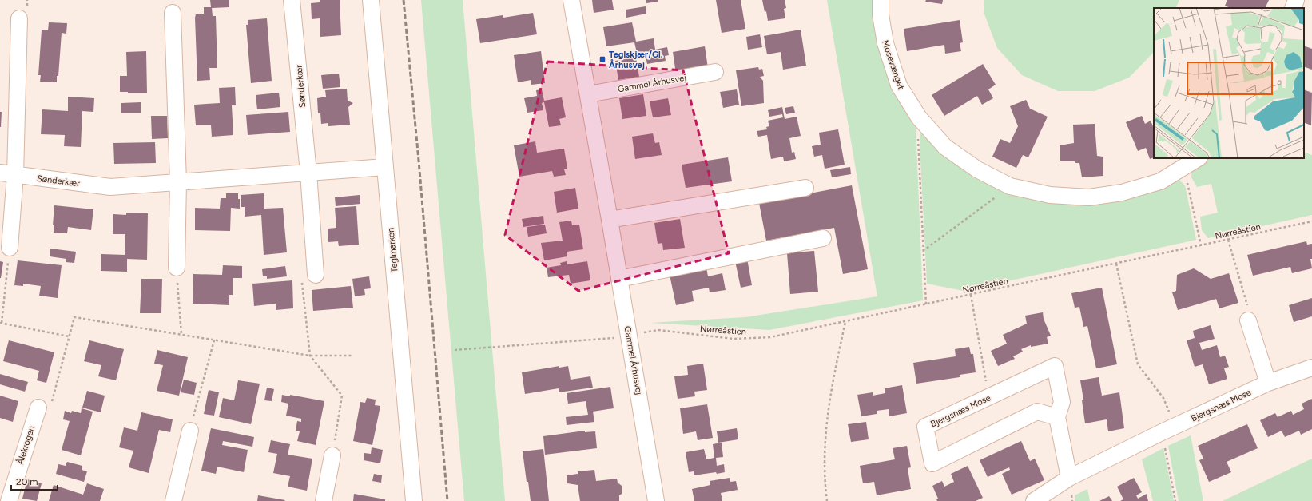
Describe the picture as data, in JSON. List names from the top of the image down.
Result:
{
  "streets": {
    "street": [
      "Mosevænget",
      "Gammel Århusvej",
      "Sønderkær",
      "Teglmarken",
      "Bjergsnæs Mose",
      "Ålekrogen"
    ],
    "path": ["Nørreåstien"]
  },
  "crossings": [
    ["Sønderkær", "Teglmarken"]
  ],
  "places": {
    "transit": ["Teglskjær/Gl. Århusvej"]
  },
  "scale_bar": "20 m"
}
